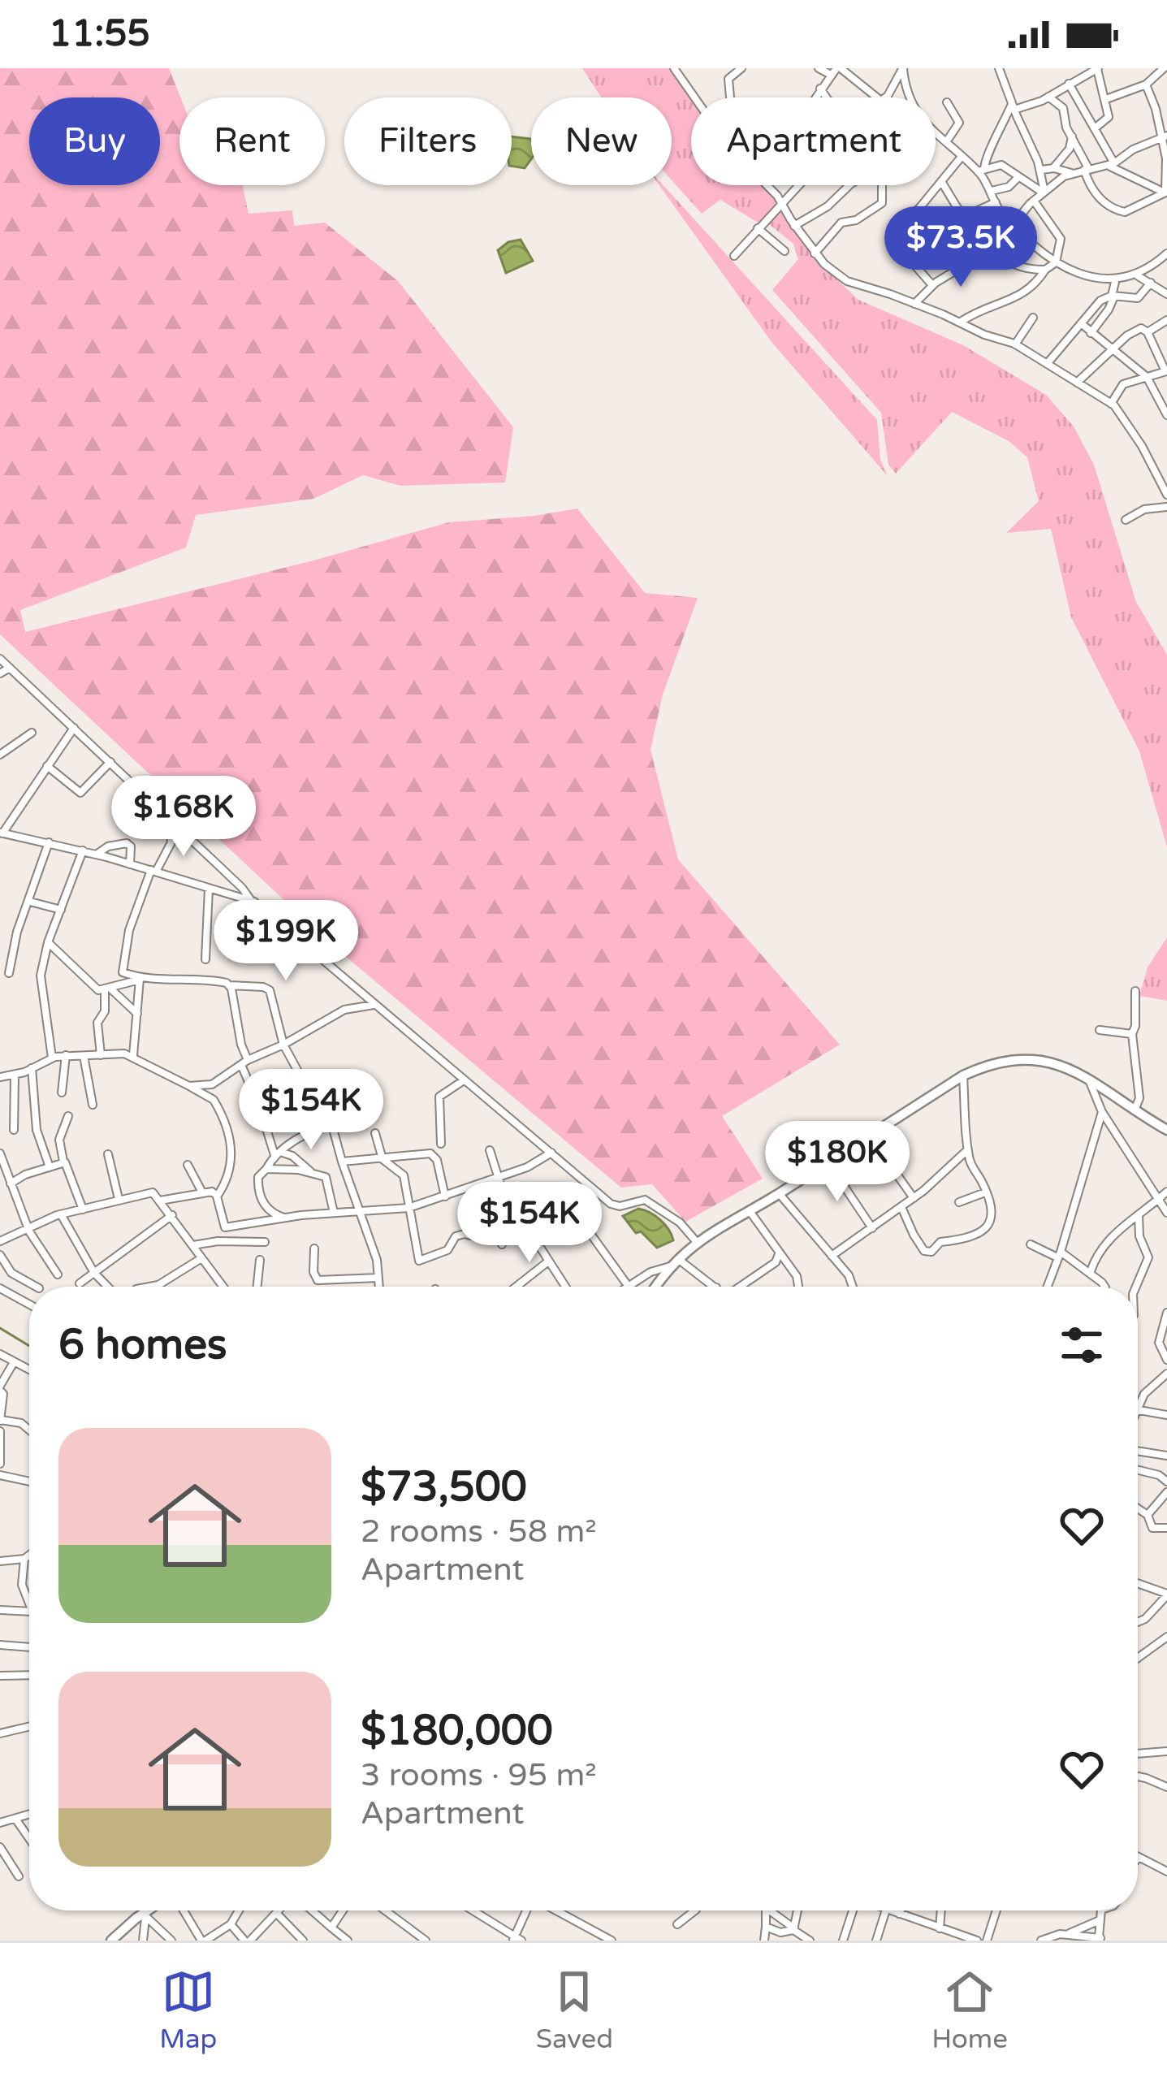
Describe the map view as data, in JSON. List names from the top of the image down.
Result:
{
  "page": {
    "status": "11:55",
    "chip": [
      "Buy",
      "Rent",
      "Filters",
      "New",
      "Apartment"
    ],
    "price": [
      "$73.5K",
      "$168K",
      "$199K",
      "$154K",
      "$180K",
      "$154K"
    ],
    "heading": "6 homes",
    "list": [
      {
        "name": "$73,500",
        "note": "2 rooms · 58 m² · Apartment"
      },
      {
        "name": "$180,000",
        "note": "3 rooms · 95 m² · Apartment"
      }
    ],
    "tabs": ["Map", "Saved", "Home"]
  }
}
